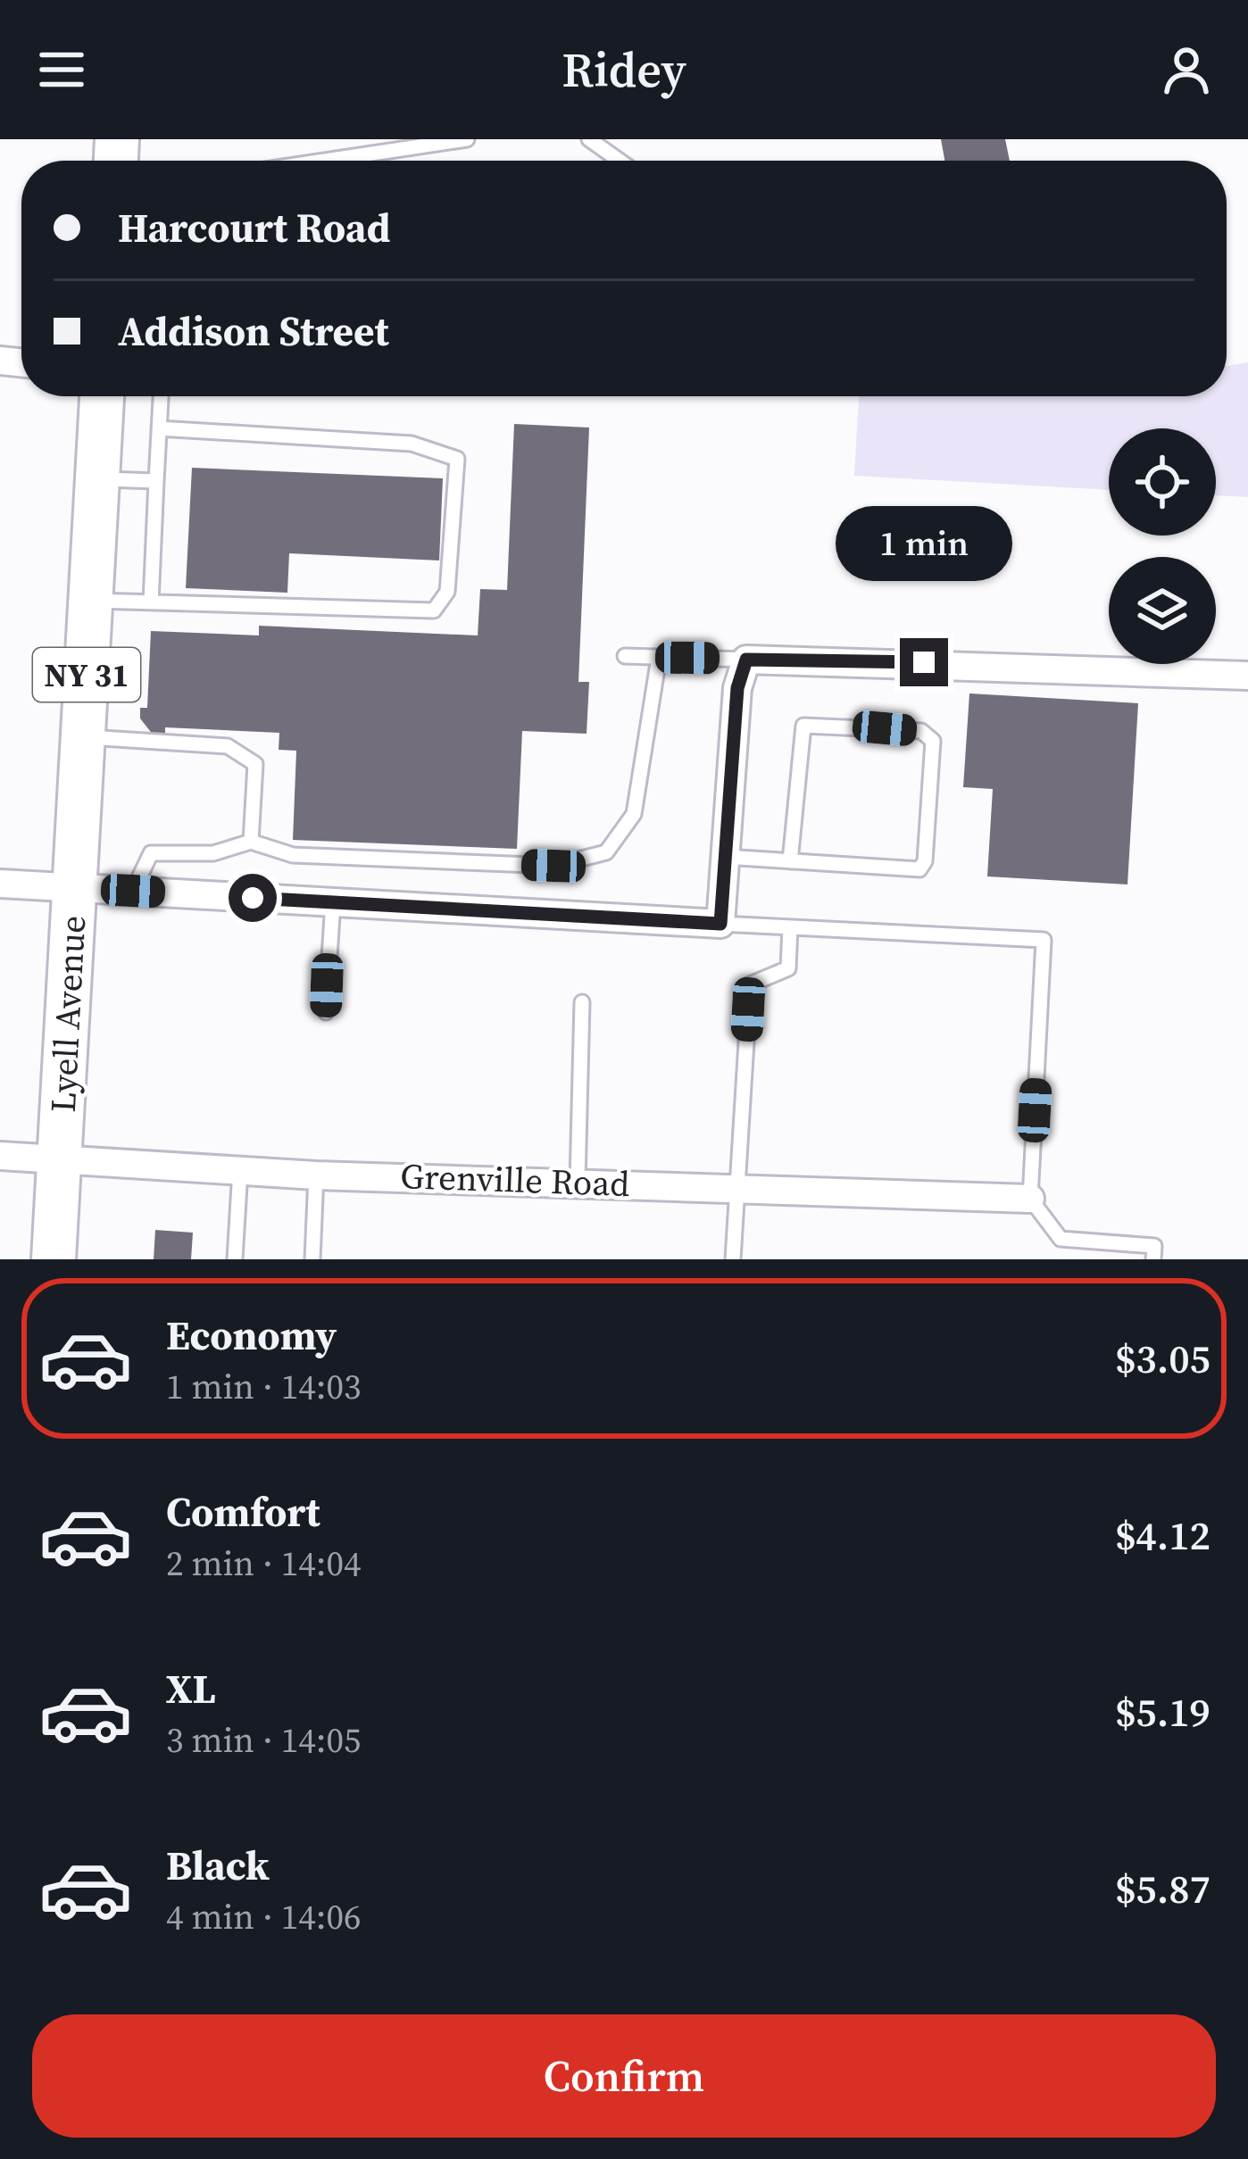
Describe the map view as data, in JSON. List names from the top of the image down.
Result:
{
  "streets": {
    "main road": ["NY 31", "Lyell Avenue"],
    "street": ["Grenville Road"]
  },
  "crossings": [
    ["Lyell Avenue", "Grenville Road"]
  ],
  "page": {
    "header": "Ridey",
    "banner": ["Harcourt Road", "Addison Street"],
    "bubble": "1 min",
    "list": [
      {
        "name": "Economy",
        "note": "1 min · 14:03",
        "value": "$3.05"
      },
      {
        "name": "Comfort",
        "note": "2 min · 14:04",
        "value": "$4.12"
      },
      {
        "name": "XL",
        "note": "3 min · 14:05",
        "value": "$5.19"
      },
      {
        "name": "Black",
        "note": "4 min · 14:06",
        "value": "$5.87"
      }
    ],
    "buttons": "Confirm"
  }
}
